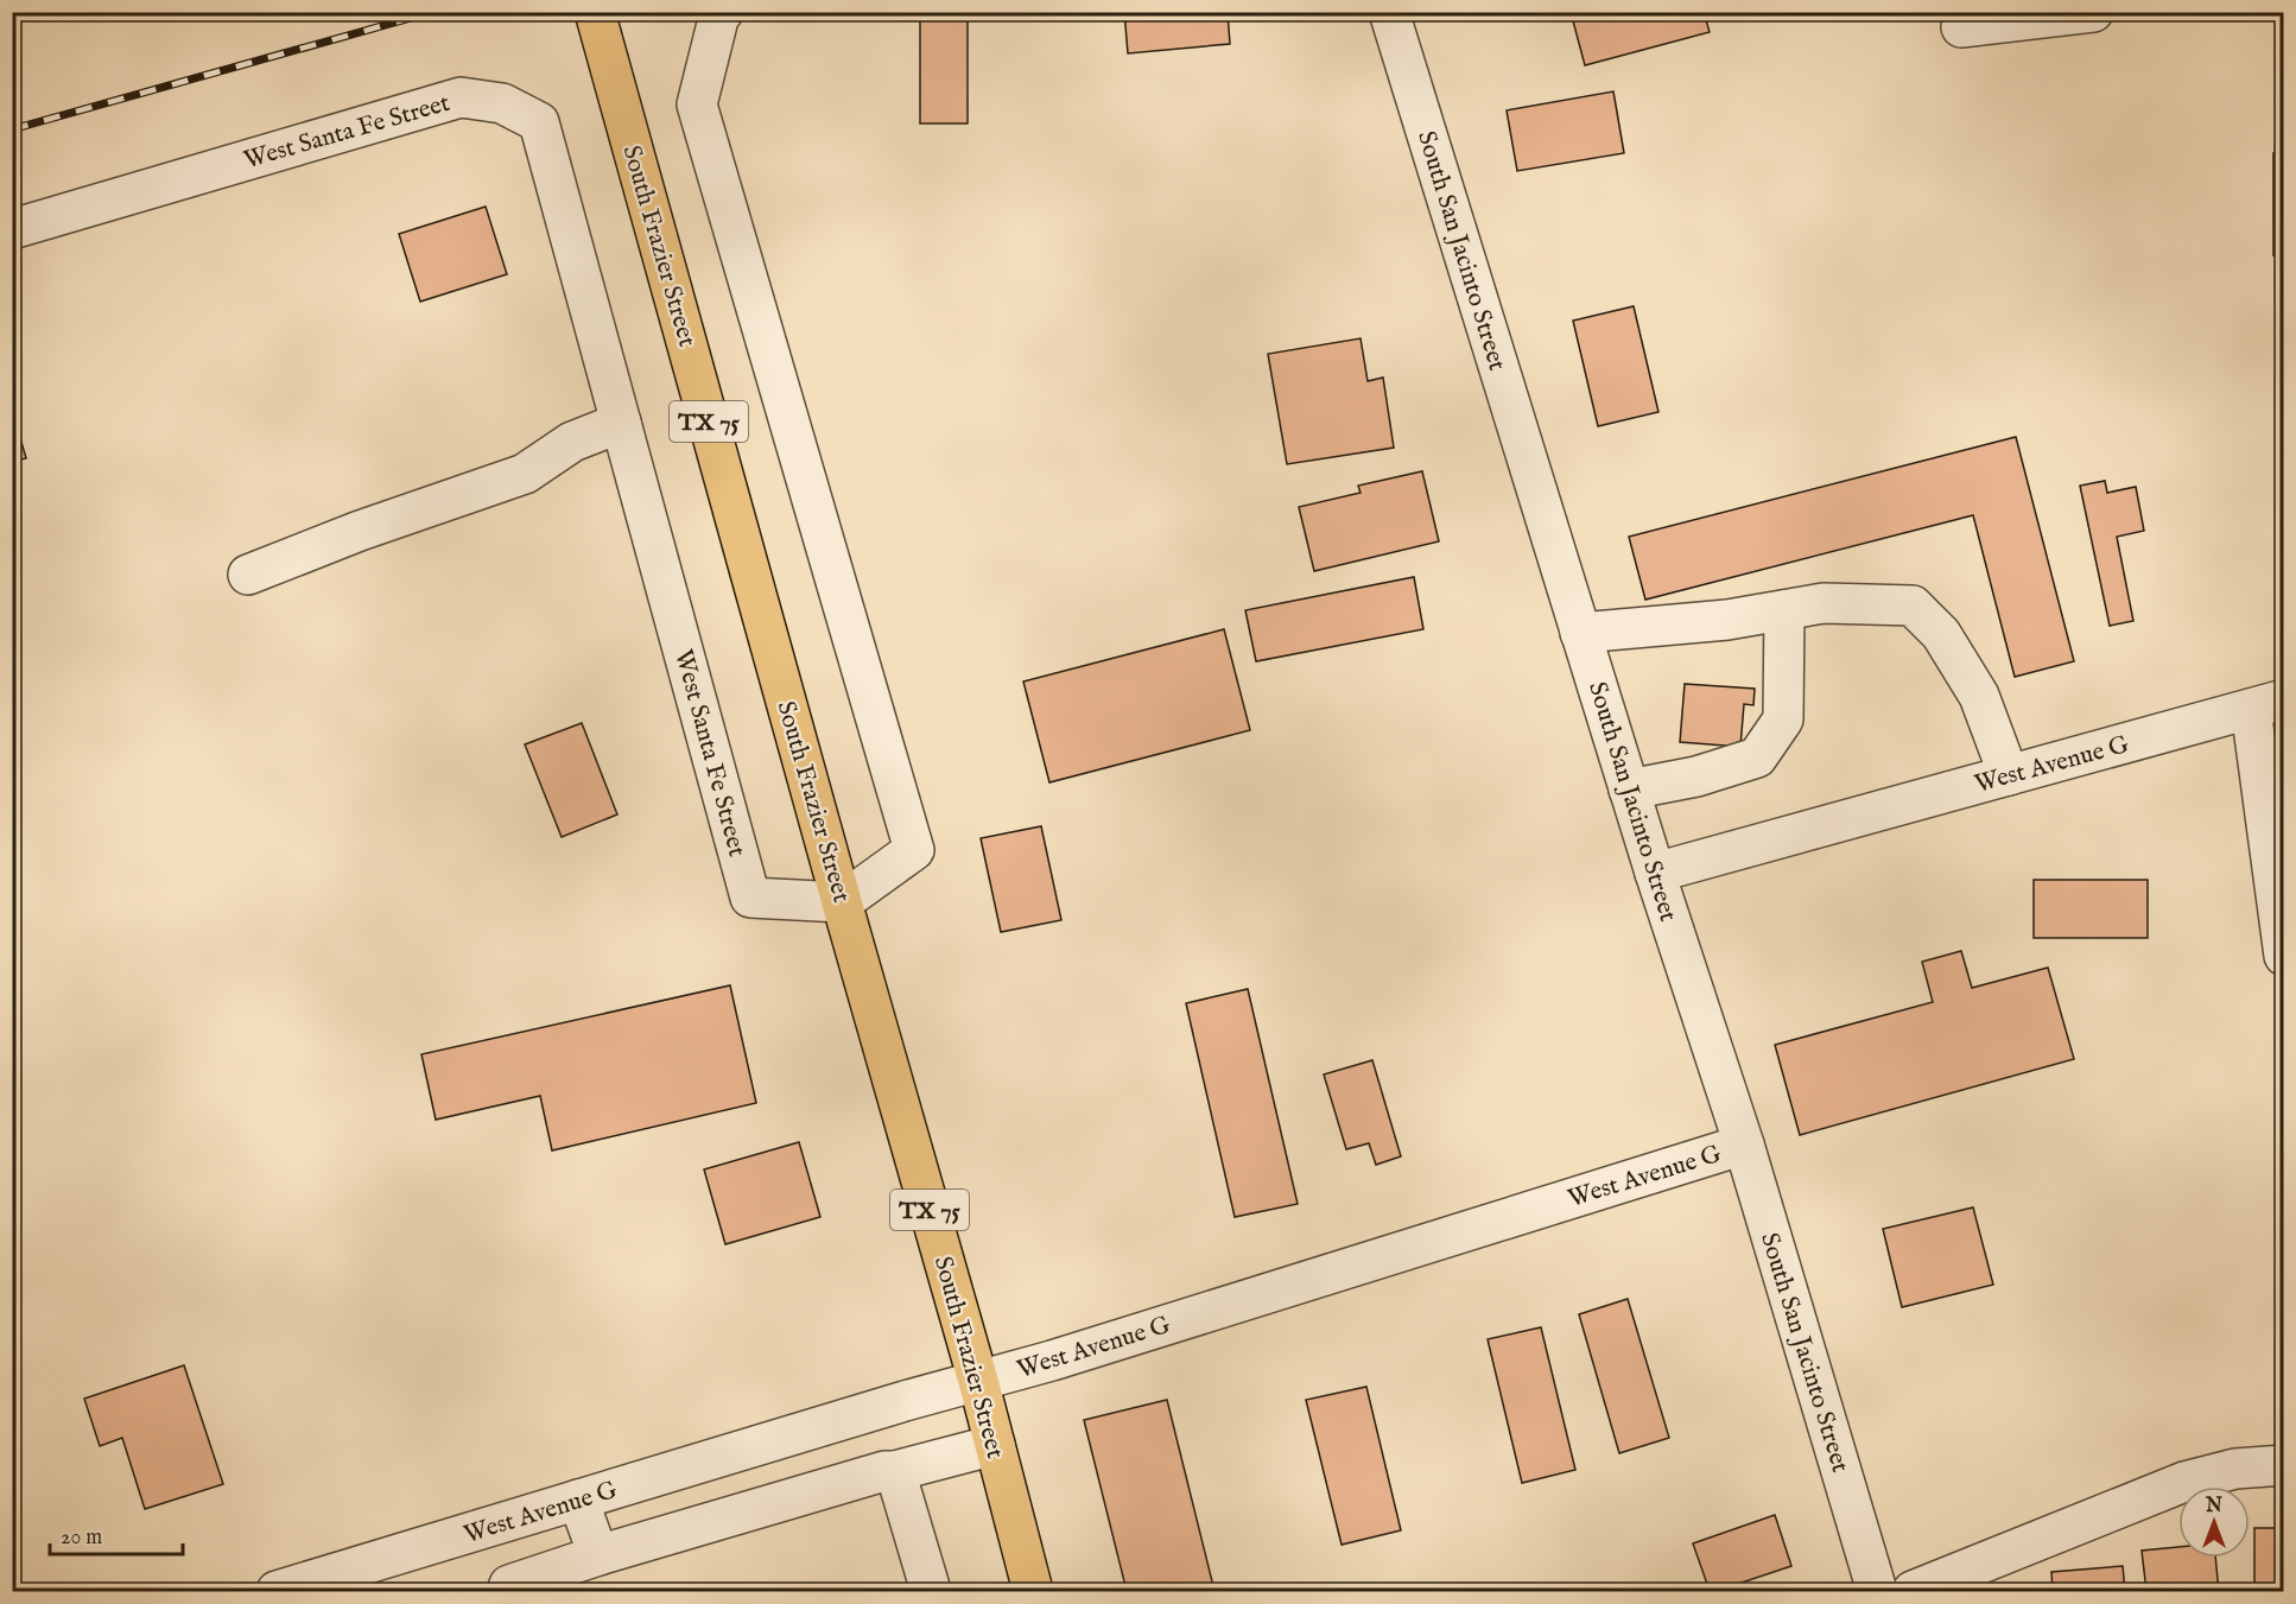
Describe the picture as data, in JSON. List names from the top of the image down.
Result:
{
  "streets": {
    "main road": ["South Frazier Street", "TX 75"],
    "street": ["West Santa Fe Street", "South San Jacinto Street", "West Avenue G"]
  },
  "crossings": [
    ["West Santa Fe Street", "South Frazier Street"],
    ["South Frazier Street", "West Avenue G"],
    ["South San Jacinto Street", "West Avenue G"]
  ],
  "scale_bar": "20 m",
  "north": "top"
}
